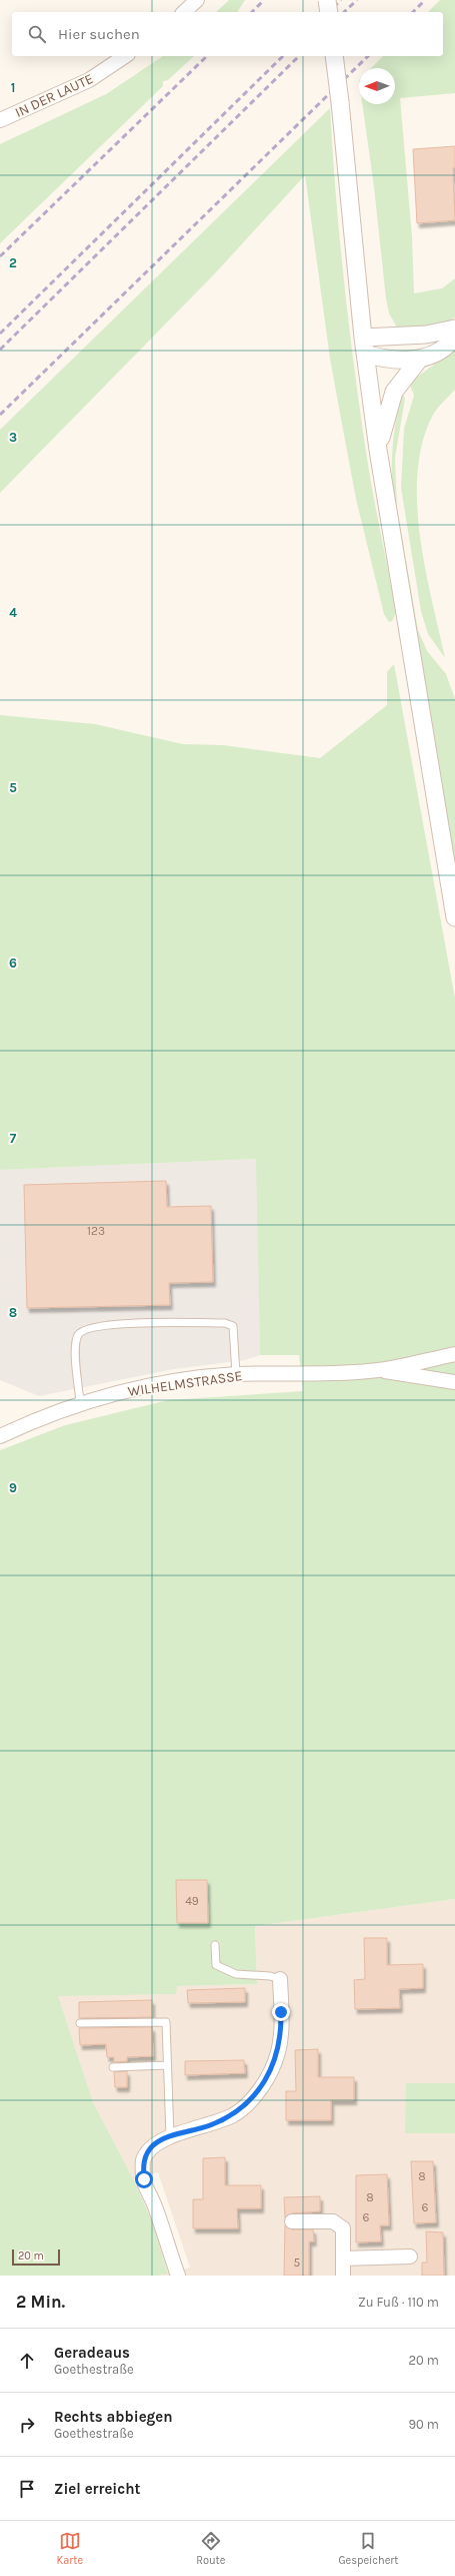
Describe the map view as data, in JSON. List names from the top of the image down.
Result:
{
  "streets": {
    "street": ["IN DER LAUTE", "WILHELMSTRASSE"]
  },
  "house_numbers": [
    "123",
    "49",
    "8",
    "8",
    "6",
    "6",
    "5"
  ],
  "scale_bar": "20 m",
  "north": "left",
  "page": {
    "search": "Hier suchen",
    "scale": "20 m",
    "heading": ["2 Min.", "Zu Fuß · 110 m"],
    "list": [
      ["Geradeaus", "Goethestraße", "20 m"],
      ["Rechts abbiegen", "Goethestraße", "90 m"],
      "Ziel erreicht"
    ],
    "nav": ["Karte", "Route", "Gespeichert"]
  },
  "grid": {
    "rows": [
      "1",
      "2",
      "3",
      "4",
      "5",
      "6",
      "7",
      "8",
      "9"
    ]
  }
}
